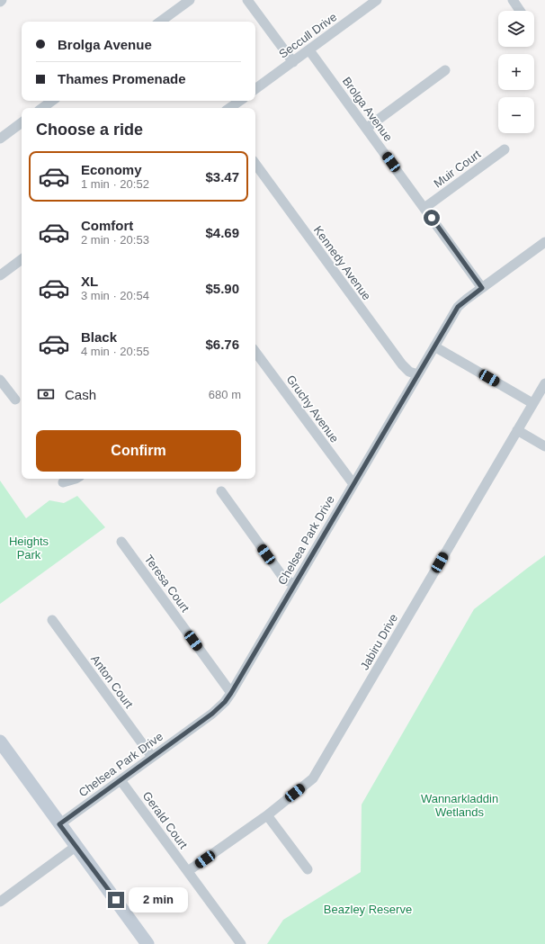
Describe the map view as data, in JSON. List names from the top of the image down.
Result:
{
  "streets": {
    "street": [
      "Seccull Drive",
      "Brolga Avenue",
      "Muir Court",
      "Kennedy Avenue",
      "Gruchy Avenue",
      "Chelsea Park Drive",
      "Teresa Court",
      "Jabiru Drive",
      "Anton Court",
      "Gerald Court"
    ]
  },
  "crossings": [
    ["Seccull Drive", "Brolga Avenue"],
    ["Brolga Avenue", "Muir Court"],
    ["Brolga Avenue", "Chelsea Park Drive"],
    ["Kennedy Avenue", "Chelsea Park Drive"],
    ["Gruchy Avenue", "Chelsea Park Drive"],
    ["Chelsea Park Drive", "Teresa Court"],
    ["Chelsea Park Drive", "Anton Court"],
    ["Chelsea Park Drive", "Gerald Court"],
    ["Jabiru Drive", "Gerald Court"]
  ],
  "parks": ["Heights Park", "Wannarkladdin Wetlands", "Beazley Reserve"],
  "page": {
    "map_buttons": ["+", "−"],
    "banner": ["Brolga Avenue", "Thames Promenade"],
    "heading": "Choose a ride",
    "list": [
      {
        "name": "Economy",
        "note": "1 min · 20:52",
        "value": "$3.47"
      },
      {
        "name": "Comfort",
        "note": "2 min · 20:53",
        "value": "$4.69"
      },
      {
        "name": "XL",
        "note": "3 min · 20:54",
        "value": "$5.90"
      },
      {
        "name": "Black",
        "note": "4 min · 20:55",
        "value": "$6.76"
      }
    ],
    "pay": ["Cash", "680 m"],
    "buttons": "Confirm",
    "bubble": "2 min"
  }
}
